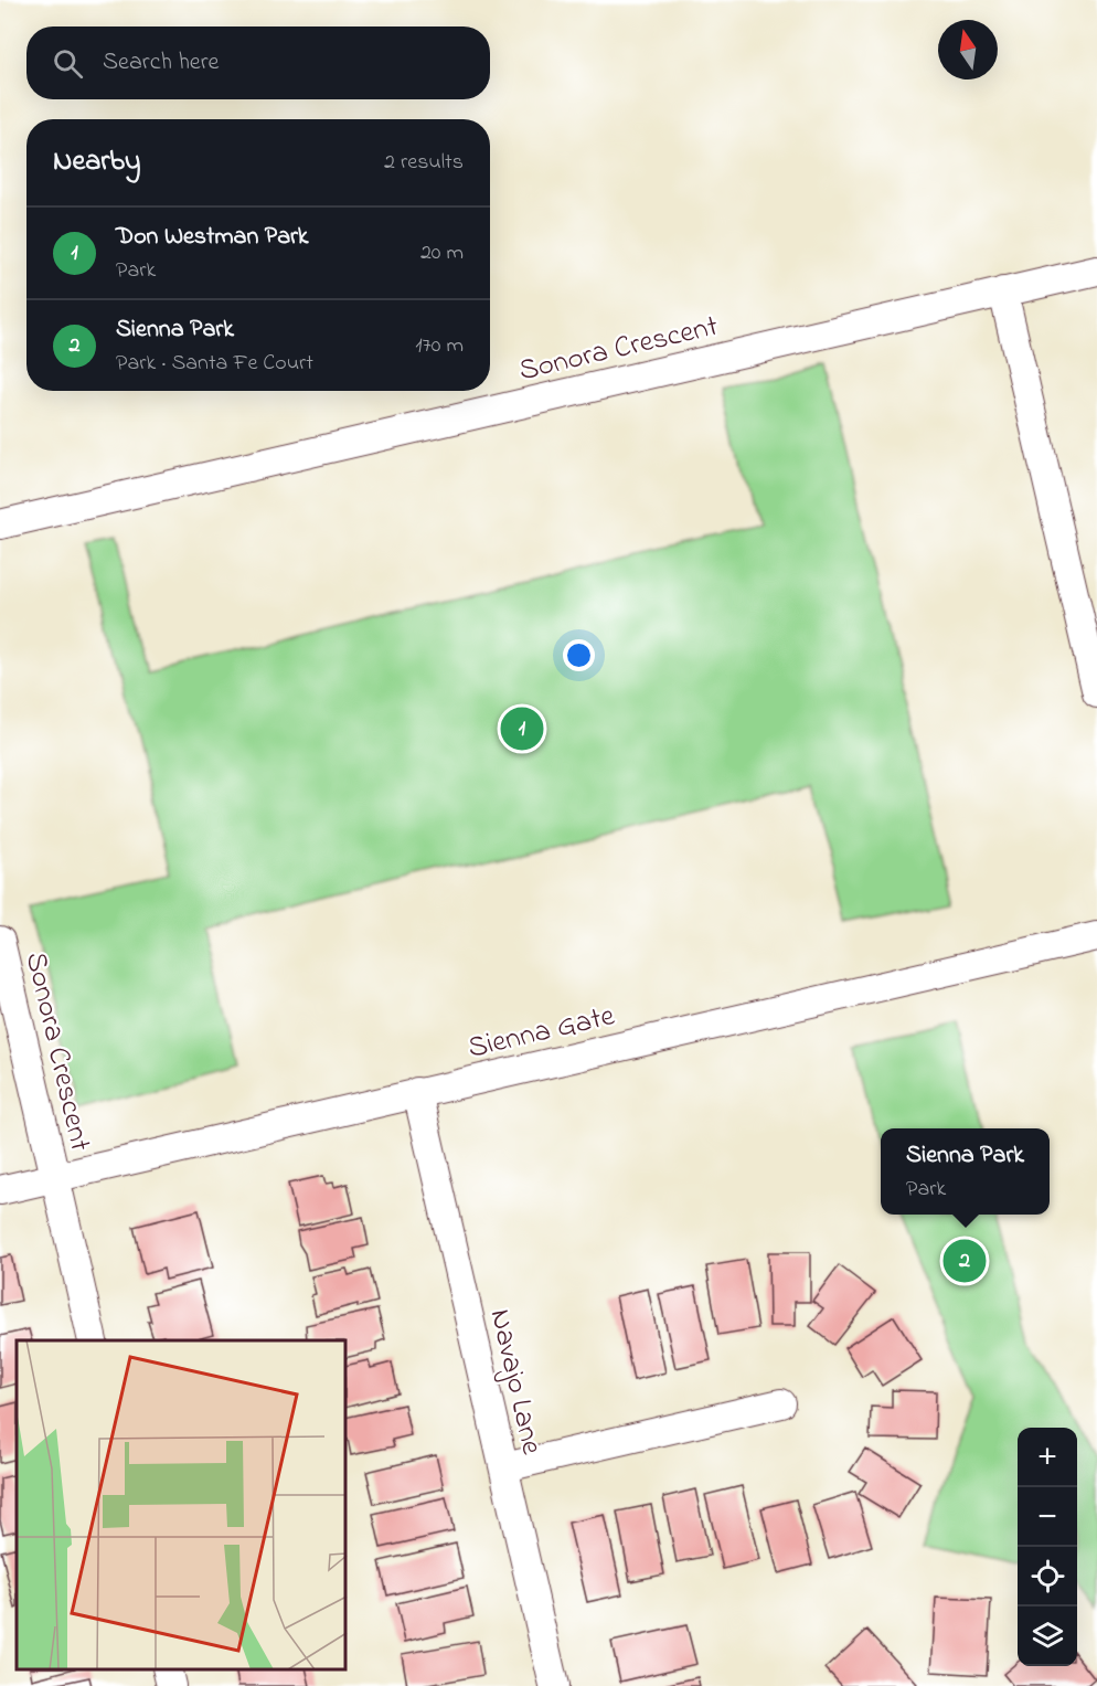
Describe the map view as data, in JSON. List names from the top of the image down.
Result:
{
  "streets": {
    "street": ["Sonora Crescent", "Sienna Gate", "Navajo Lane"]
  },
  "crossings": [
    ["Sonora Crescent", "Sienna Gate"],
    ["Sienna Gate", "Navajo Lane"]
  ],
  "north": "top",
  "page": {
    "search": "Search here",
    "heading": ["Nearby", "2 results"],
    "list": [
      {
        "mark": "1",
        "name": "Don Westman Park",
        "note": "Park",
        "value": "20 m"
      },
      {
        "mark": "2",
        "name": "Sienna Park",
        "note": "Park · Santa Fe Court",
        "value": "170 m"
      }
    ],
    "pins": ["1", "2"],
    "popup": ["Sienna Park", "Park"],
    "map_buttons": ["+", "−"]
  }
}
